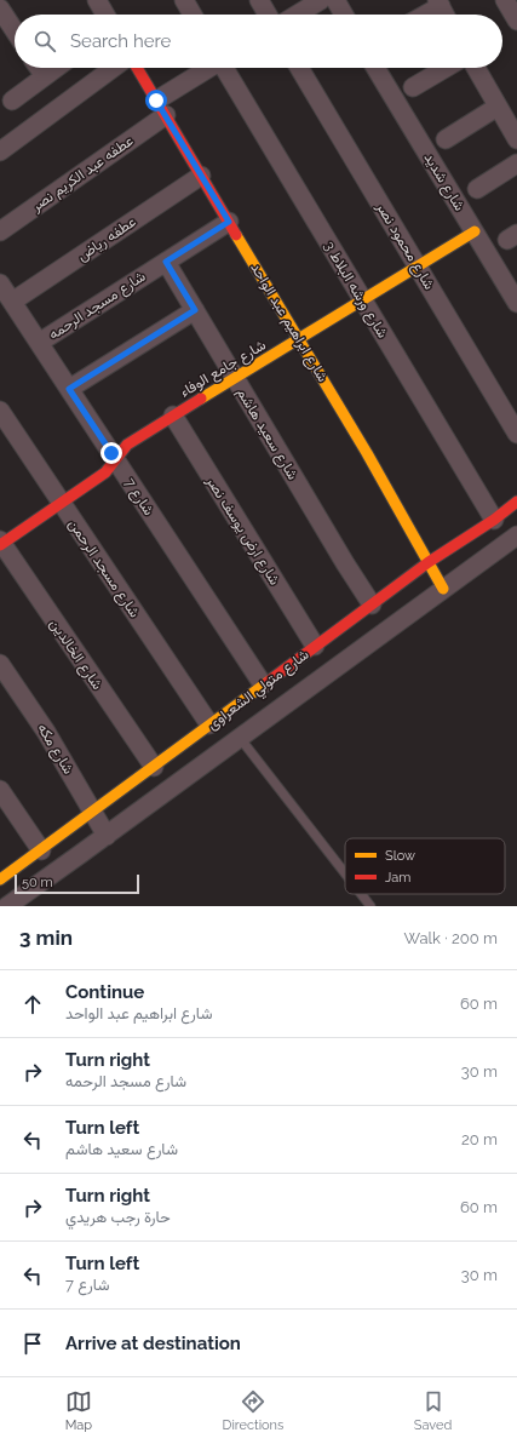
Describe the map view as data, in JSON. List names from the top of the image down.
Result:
{
  "streets": {
    "street": [
      "عطفه عبد الكريم نصر",
      "شارع شديد",
      "عطفه رياض",
      "شارع محمود نصر",
      "شارع ورشه البلاط 3",
      "شارع مسجد الرحمه",
      "شارع ابراهيم عبد الواحد",
      "شارع جامع الوفاء",
      "شارع سعيد هاشم",
      "شارع 7",
      "شارع ارض يوسف نصر",
      "شارع مسجد الرحمن",
      "شارع الخالدين",
      "شارع متولي الشعراوى",
      "شارع مكه"
    ]
  },
  "crossings": [
    ["عطفه عبد الكريم نصر", "شارع ابراهيم عبد الواحد"],
    ["شارع شديد", "شارع جامع الوفاء"],
    ["عطفه رياض", "شارع ابراهيم عبد الواحد"],
    ["عطفه رياض", "شارع 7"],
    ["شارع محمود نصر", "شارع جامع الوفاء"],
    ["شارع ورشه البلاط 3", "شارع جامع الوفاء"],
    ["شارع ورشه البلاط 3", "شارع متولي الشعراوى"],
    ["شارع مسجد الرحمه", "شارع ابراهيم عبد الواحد"],
    ["شارع مسجد الرحمه", "شارع سعيد هاشم"],
    ["شارع مسجد الرحمه", "شارع 7"],
    ["شارع ابراهيم عبد الواحد", "شارع جامع الوفاء"],
    ["شارع ابراهيم عبد الواحد", "شارع متولي الشعراوى"],
    ["شارع جامع الوفاء", "شارع سعيد هاشم"],
    ["شارع جامع الوفاء", "شارع 7"],
    ["شارع جامع الوفاء", "شارع ارض يوسف نصر"],
    ["شارع جامع الوفاء", "شارع مسجد الرحمن"],
    ["شارع جامع الوفاء", "شارع الخالدين"],
    ["شارع سعيد هاشم", "شارع متولي الشعراوى"],
    ["شارع 7", "شارع متولي الشعراوى"],
    ["شارع ارض يوسف نصر", "شارع متولي الشعراوى"],
    ["شارع مسجد الرحمن", "شارع متولي الشعراوى"],
    ["شارع الخالدين", "شارع متولي الشعراوى"],
    ["شارع متولي الشعراوى", "شارع مكه"]
  ],
  "legend": ["Slow", "Jam"],
  "scale_bar": "50 m",
  "page": {
    "search": "Search here",
    "scale": "50 m",
    "heading": ["3 min", "Walk · 200 m"],
    "list": [
      ["Continue", "شارع ابراهيم عبد الواحد", "60 m"],
      ["Turn right", "شارع مسجد الرحمه", "30 m"],
      ["Turn left", "شارع سعيد هاشم", "20 m"],
      ["Turn right", "حارة رجب هريدي", "60 m"],
      ["Turn left", "شارع 7", "30 m"],
      "Arrive at destination"
    ],
    "nav": ["Map", "Directions", "Saved"]
  }
}
